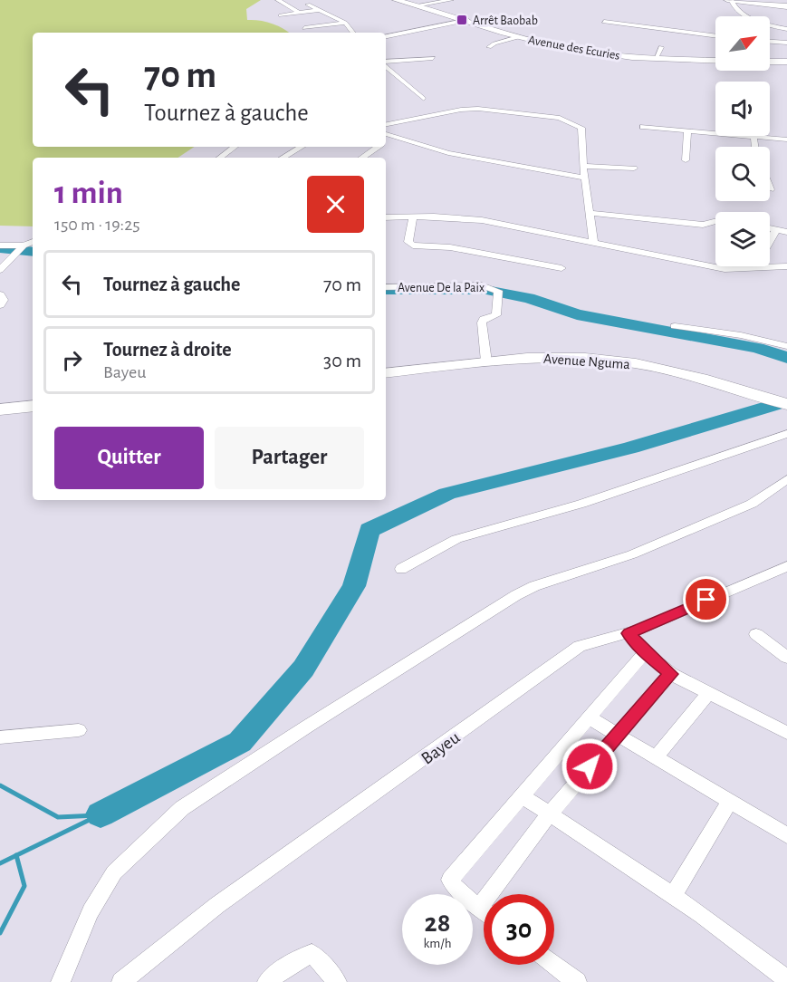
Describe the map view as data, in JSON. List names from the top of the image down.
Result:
{
  "streets": {
    "main road": ["Avenue Nguma"],
    "street": ["Avenue des Ecuries", "Avenue De la Paix", "Bayeu"]
  },
  "crossings": [
    ["Avenue De la Paix", "Avenue Nguma"]
  ],
  "places": {
    "transit": ["Arrêt Baobab"]
  },
  "north": "top right",
  "page": {
    "turn": ["70 m", "Tournez à gauche"],
    "heading": ["1 min", "150 m · 19:25"],
    "list": [
      {
        "name": "Tournez à gauche",
        "value": "70 m"
      },
      {
        "name": "Tournez à droite",
        "note": "Bayeu",
        "value": "30 m"
      }
    ],
    "buttons": ["Quitter", "Partager"],
    "speed": "28 km/h",
    "limit": "30"
  }
}
